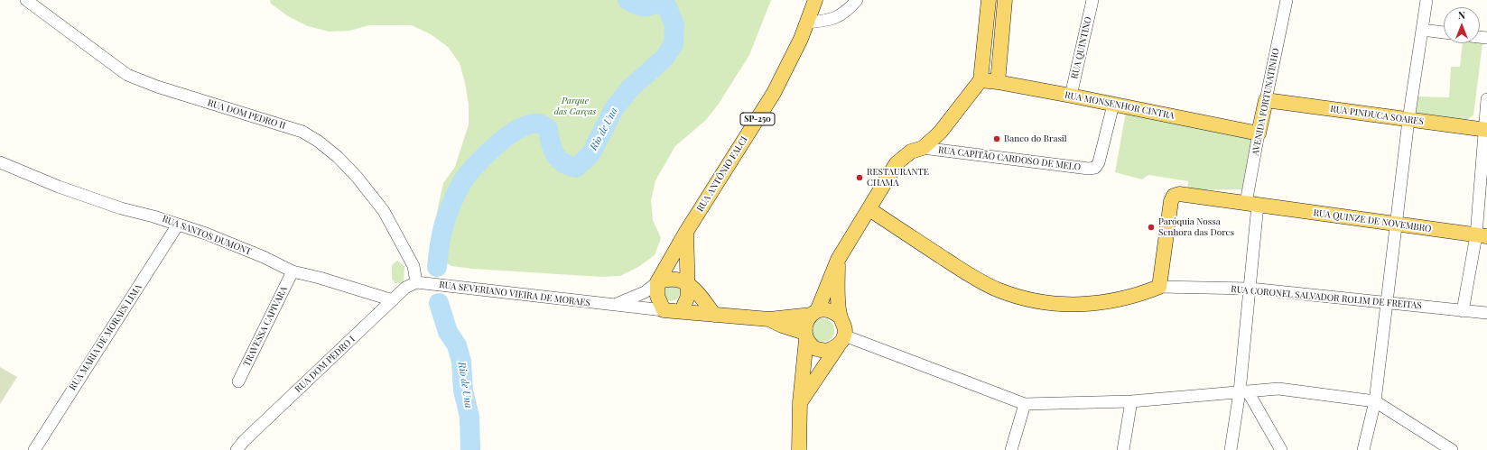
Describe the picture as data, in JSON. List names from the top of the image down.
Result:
{
  "streets": {
    "main road": [
      "AVENIDA FORTUNATINHO",
      "RUA MONSENHOR CINTRA",
      "RUA PINDUCA SOARES",
      "SP-250",
      "RUA ANTÔNIO FALCI",
      "RUA QUINZE DE NOVEMBRO",
      "RUA SEVERIANO VIEIRA DE MORAES",
      "RUA CORONEL SALVADOR ROLIM DE FREITAS"
    ],
    "street": [
      "RUA QUINTINO",
      "RUA DOM PEDRO II",
      "RUA CAPITÃO CARDOSO DE MELO",
      "RUA SANTOS DUMONT",
      "TRAVESSA CAPIVARA",
      "RUA MARIA DE MORAES LIMA",
      "RUA DOM PEDRO I"
    ]
  },
  "crossings": [
    ["RUA QUINTINO", "RUA MONSENHOR CINTRA"],
    ["AVENIDA FORTUNATINHO", "RUA MONSENHOR CINTRA"],
    ["AVENIDA FORTUNATINHO", "RUA PINDUCA SOARES"],
    ["AVENIDA FORTUNATINHO", "RUA QUINZE DE NOVEMBRO"],
    ["AVENIDA FORTUNATINHO", "RUA CORONEL SALVADOR ROLIM DE FREITAS"],
    ["RUA MONSENHOR CINTRA", "RUA CAPITÃO CARDOSO DE MELO"],
    ["RUA DOM PEDRO II", "RUA SEVERIANO VIEIRA DE MORAES"],
    ["RUA DOM PEDRO II", "RUA DOM PEDRO I"],
    ["RUA ANTÔNIO FALCI", "RUA SEVERIANO VIEIRA DE MORAES"],
    ["RUA SANTOS DUMONT", "TRAVESSA CAPIVARA"],
    ["RUA SANTOS DUMONT", "RUA MARIA DE MORAES LIMA"],
    ["RUA SANTOS DUMONT", "RUA DOM PEDRO I"],
    ["RUA SEVERIANO VIEIRA DE MORAES", "RUA DOM PEDRO I"]
  ],
  "water": ["Rio de Una"],
  "parks": ["Parque das Garças"],
  "places": ["Banco do Brasil", "RESTAURANTE CHAMA", "Paróquia Nossa Senhora das Dores"],
  "north": "top"
}
